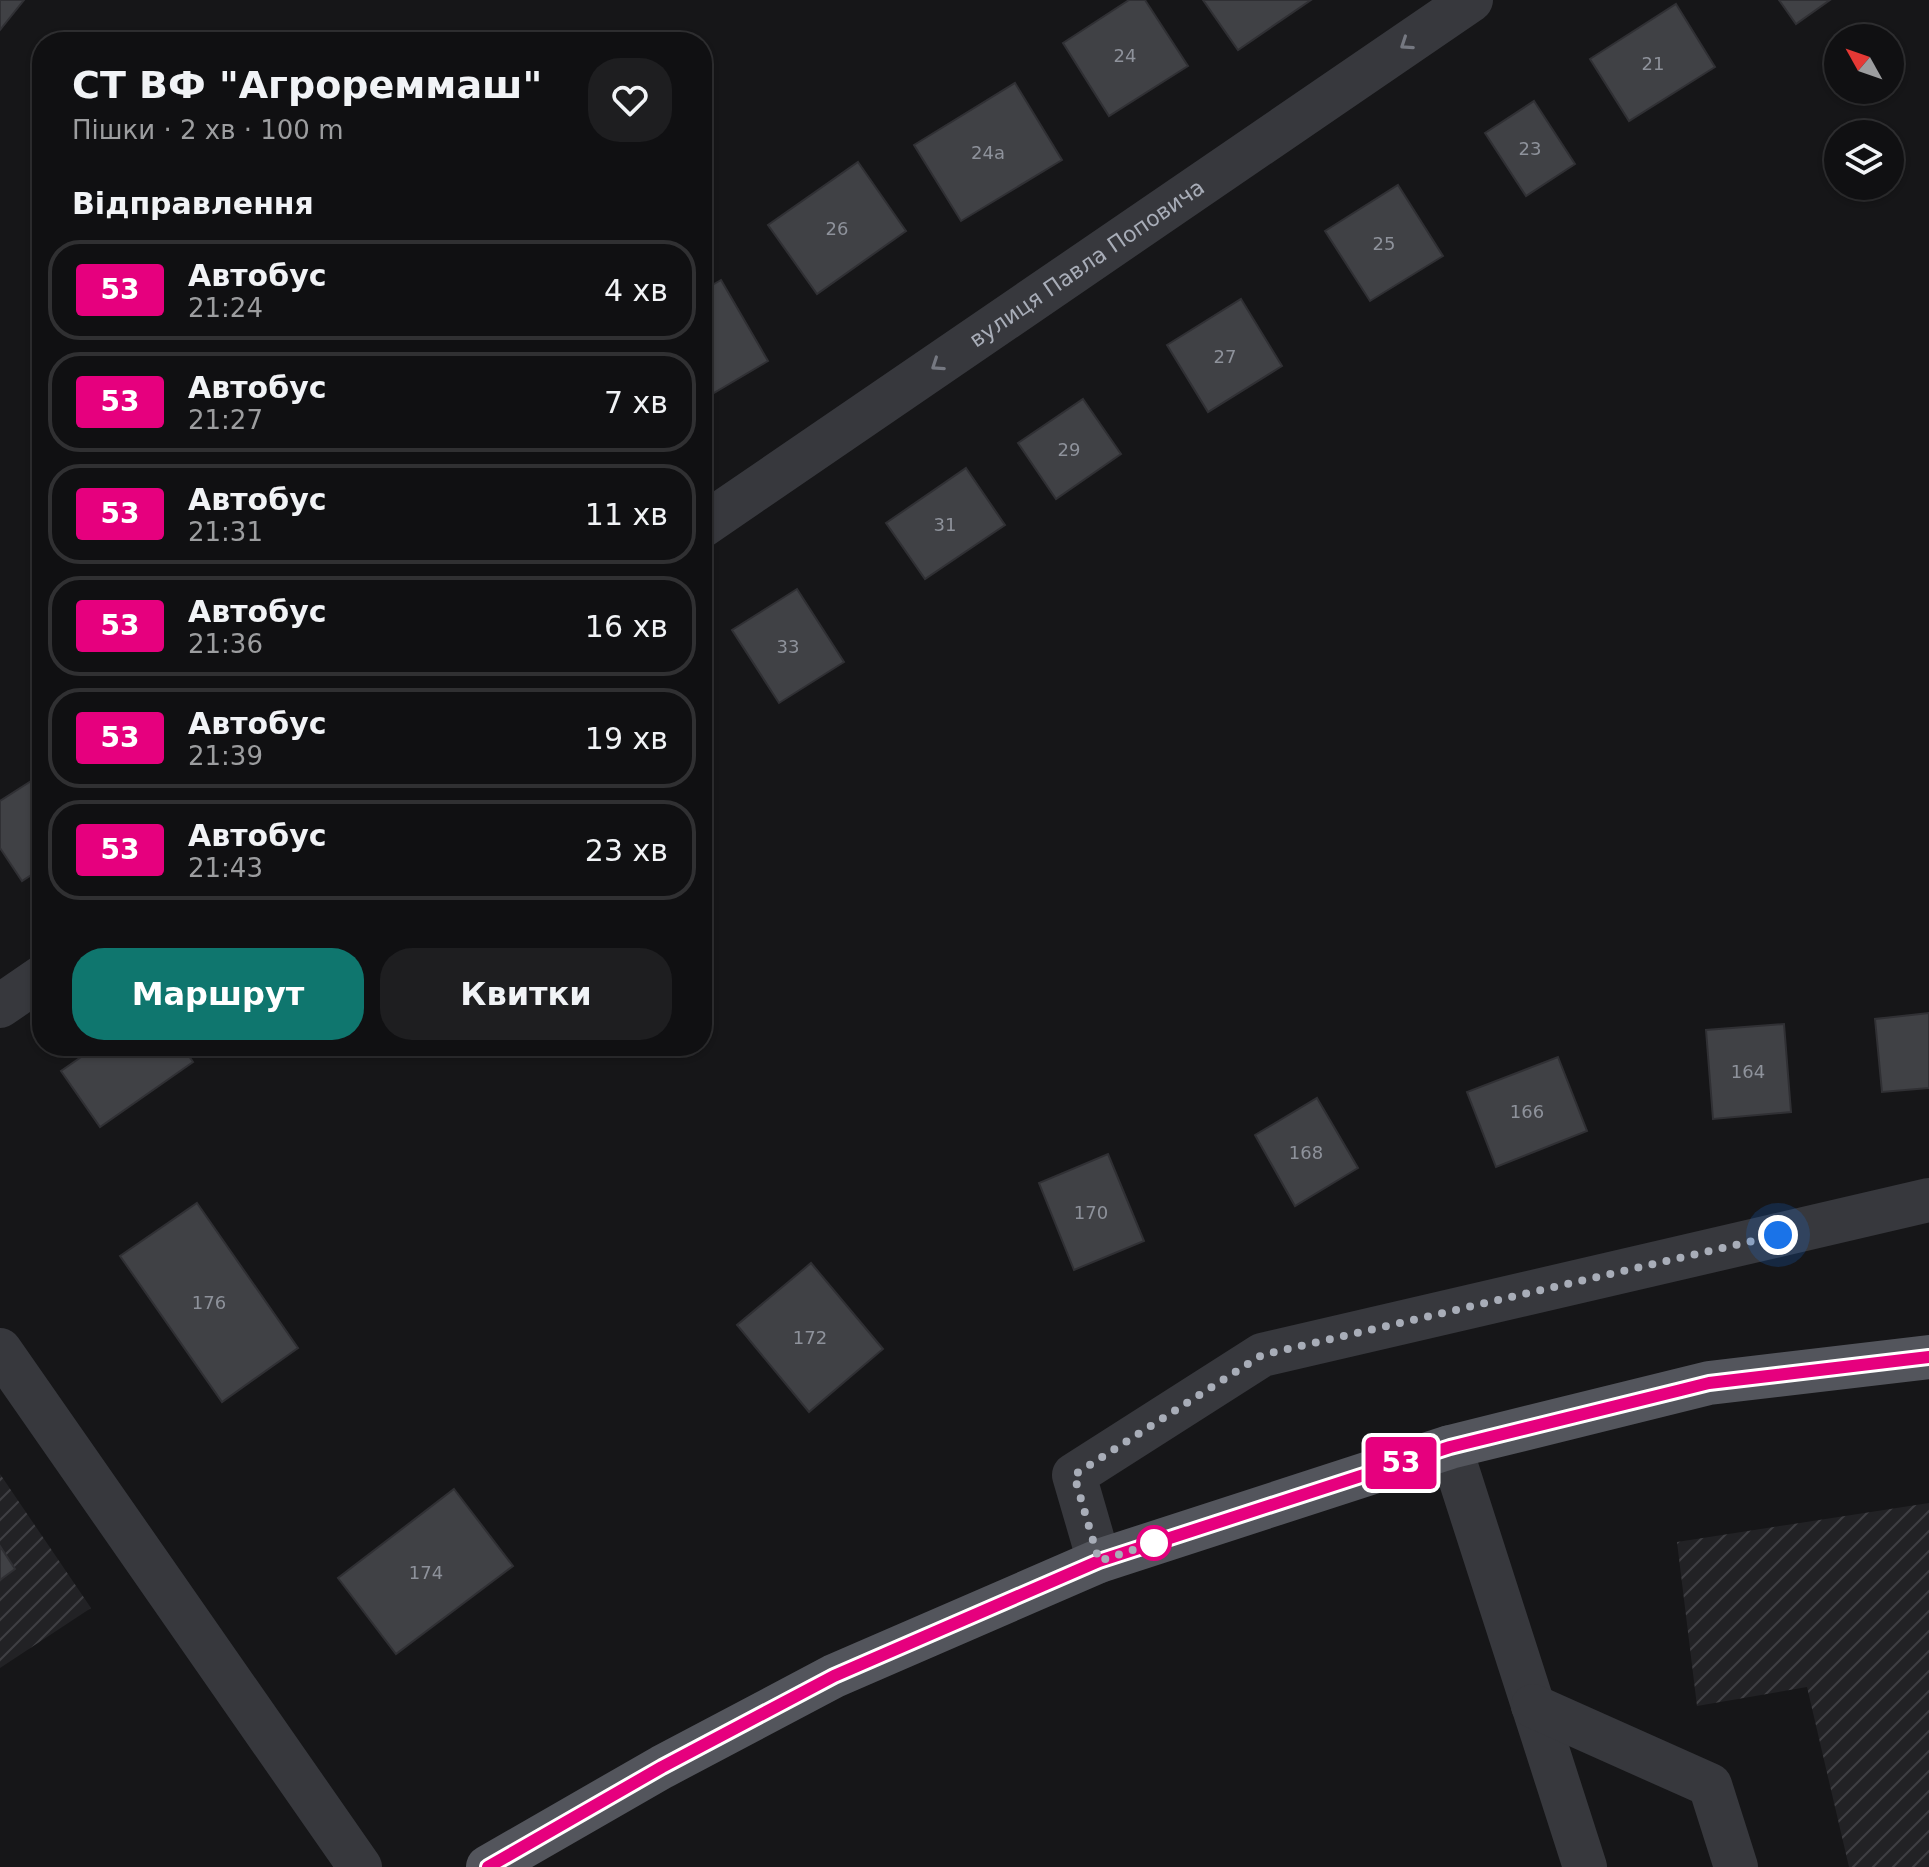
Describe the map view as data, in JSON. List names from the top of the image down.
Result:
{
  "streets": {
    "street": ["вулиця Павла Поповича"]
  },
  "one_way": ["вулиця Павла Поповича"],
  "lines": ["bus line 53"],
  "house_numbers": [
    "24",
    "21",
    "23",
    "24а",
    "26",
    "25",
    "27",
    "29",
    "31",
    "33",
    "164",
    "166",
    "168",
    "170",
    "176",
    "172",
    "174"
  ],
  "north": "top left",
  "page": {
    "on_map": "53",
    "heading": [
      ["СТ ВФ \"Агрореммаш\"", "Пішки · 2 хв · 100 m"],
      "Відправлення"
    ],
    "list": [
      {
        "mark": "53",
        "name": "Автобус",
        "note": "21:24",
        "value": "4 хв"
      },
      {
        "mark": "53",
        "name": "Автобус",
        "note": "21:27",
        "value": "7 хв"
      },
      {
        "mark": "53",
        "name": "Автобус",
        "note": "21:31",
        "value": "11 хв"
      },
      {
        "mark": "53",
        "name": "Автобус",
        "note": "21:36",
        "value": "16 хв"
      },
      {
        "mark": "53",
        "name": "Автобус",
        "note": "21:39",
        "value": "19 хв"
      },
      {
        "mark": "53",
        "name": "Автобус",
        "note": "21:43",
        "value": "23 хв"
      }
    ],
    "buttons": ["Маршрут", "Квитки"]
  }
}
